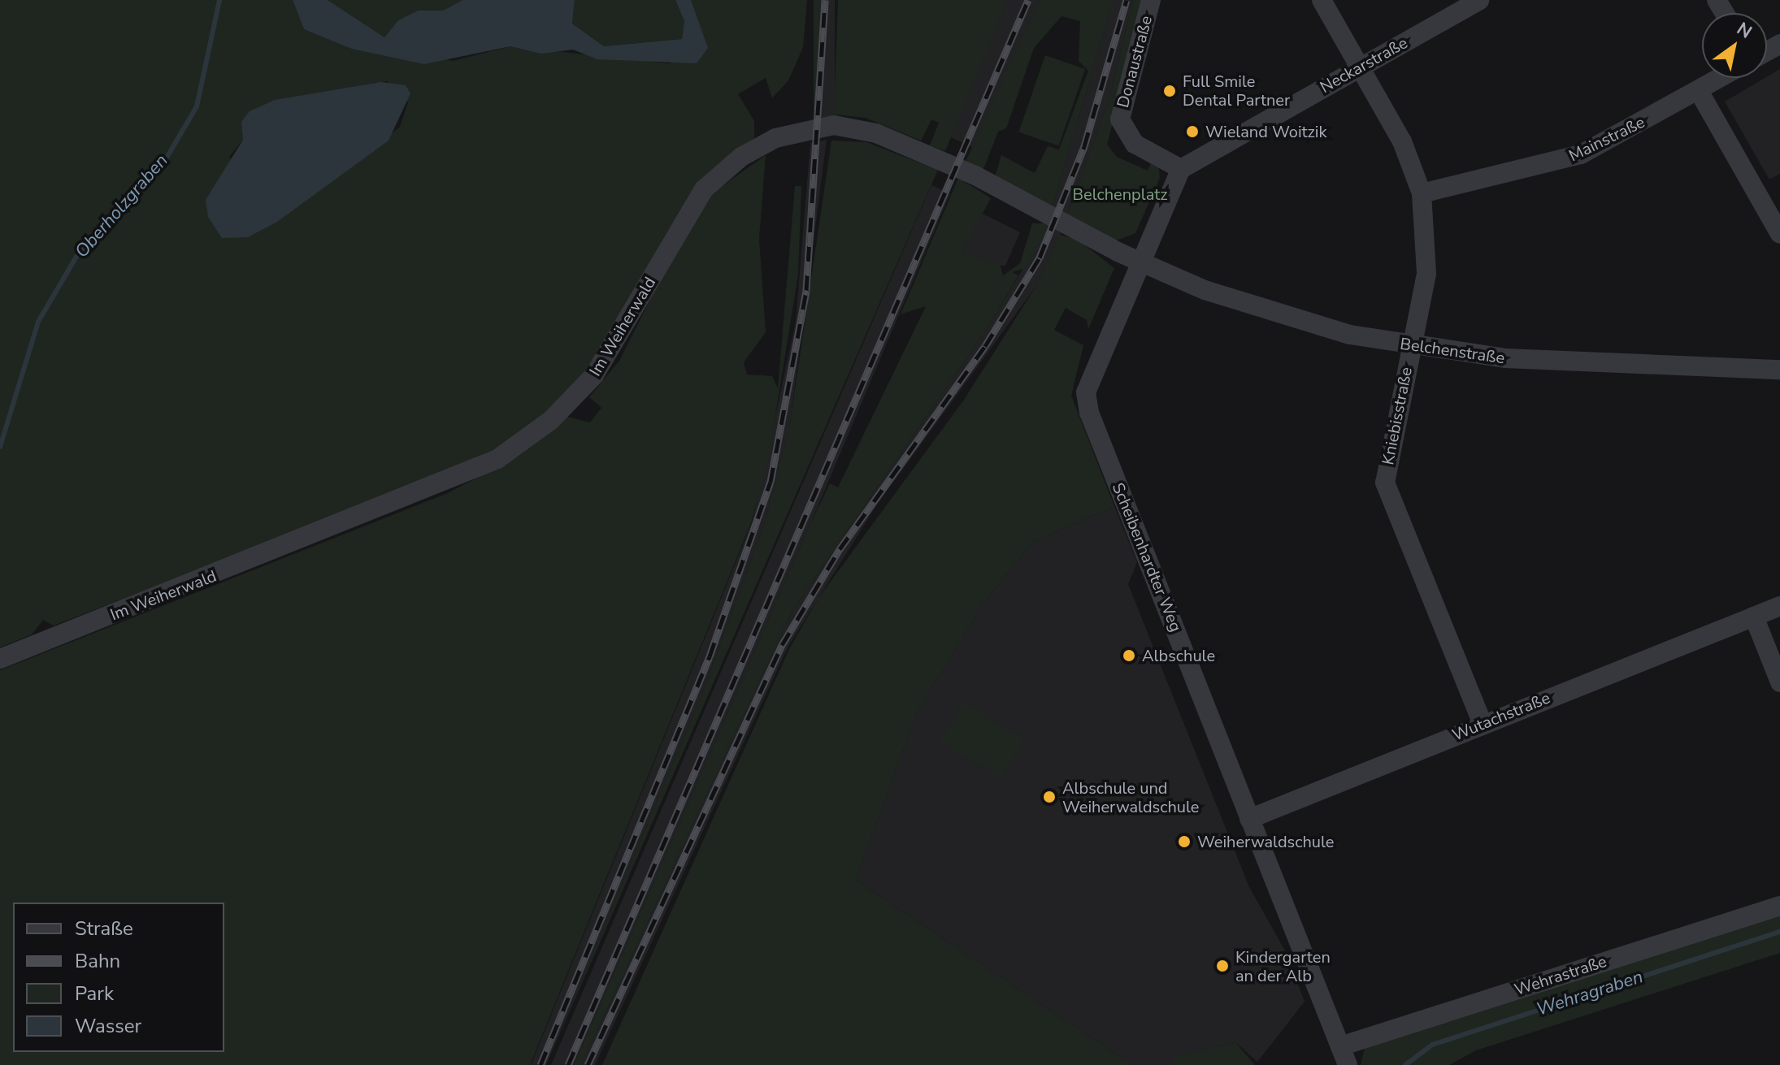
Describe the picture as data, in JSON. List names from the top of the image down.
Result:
{
  "streets": {
    "street": [
      "Donaustraße",
      "Neckarstraße",
      "Mainstraße",
      "Im Weiherwald",
      "Belchenstraße",
      "Kniebisstraße",
      "Scheibenhardter Weg",
      "Wutachstraße",
      "Wehrastraße"
    ]
  },
  "crossings": [
    ["Donaustraße", "Neckarstraße"],
    ["Neckarstraße", "Kniebisstraße"],
    ["Mainstraße", "Kniebisstraße"],
    ["Im Weiherwald", "Belchenstraße"],
    ["Im Weiherwald", "Scheibenhardter Weg"],
    ["Belchenstraße", "Kniebisstraße"],
    ["Belchenstraße", "Scheibenhardter Weg"],
    ["Kniebisstraße", "Wutachstraße"],
    ["Scheibenhardter Weg", "Wutachstraße"],
    ["Scheibenhardter Weg", "Wehrastraße"]
  ],
  "water": ["Oberholzgraben", "Wehragraben"],
  "parks": ["Belchenplatz"],
  "places": [
    "Full Smile Dental Partner",
    "Wieland Woitzik",
    "Albschule",
    "Albschule und Weiherwaldschule",
    "Weiherwaldschule",
    "Kindergarten an der Alb"
  ],
  "legend": [
    "Straße",
    "Bahn",
    "Park",
    "Wasser"
  ],
  "north": "top right"
}
